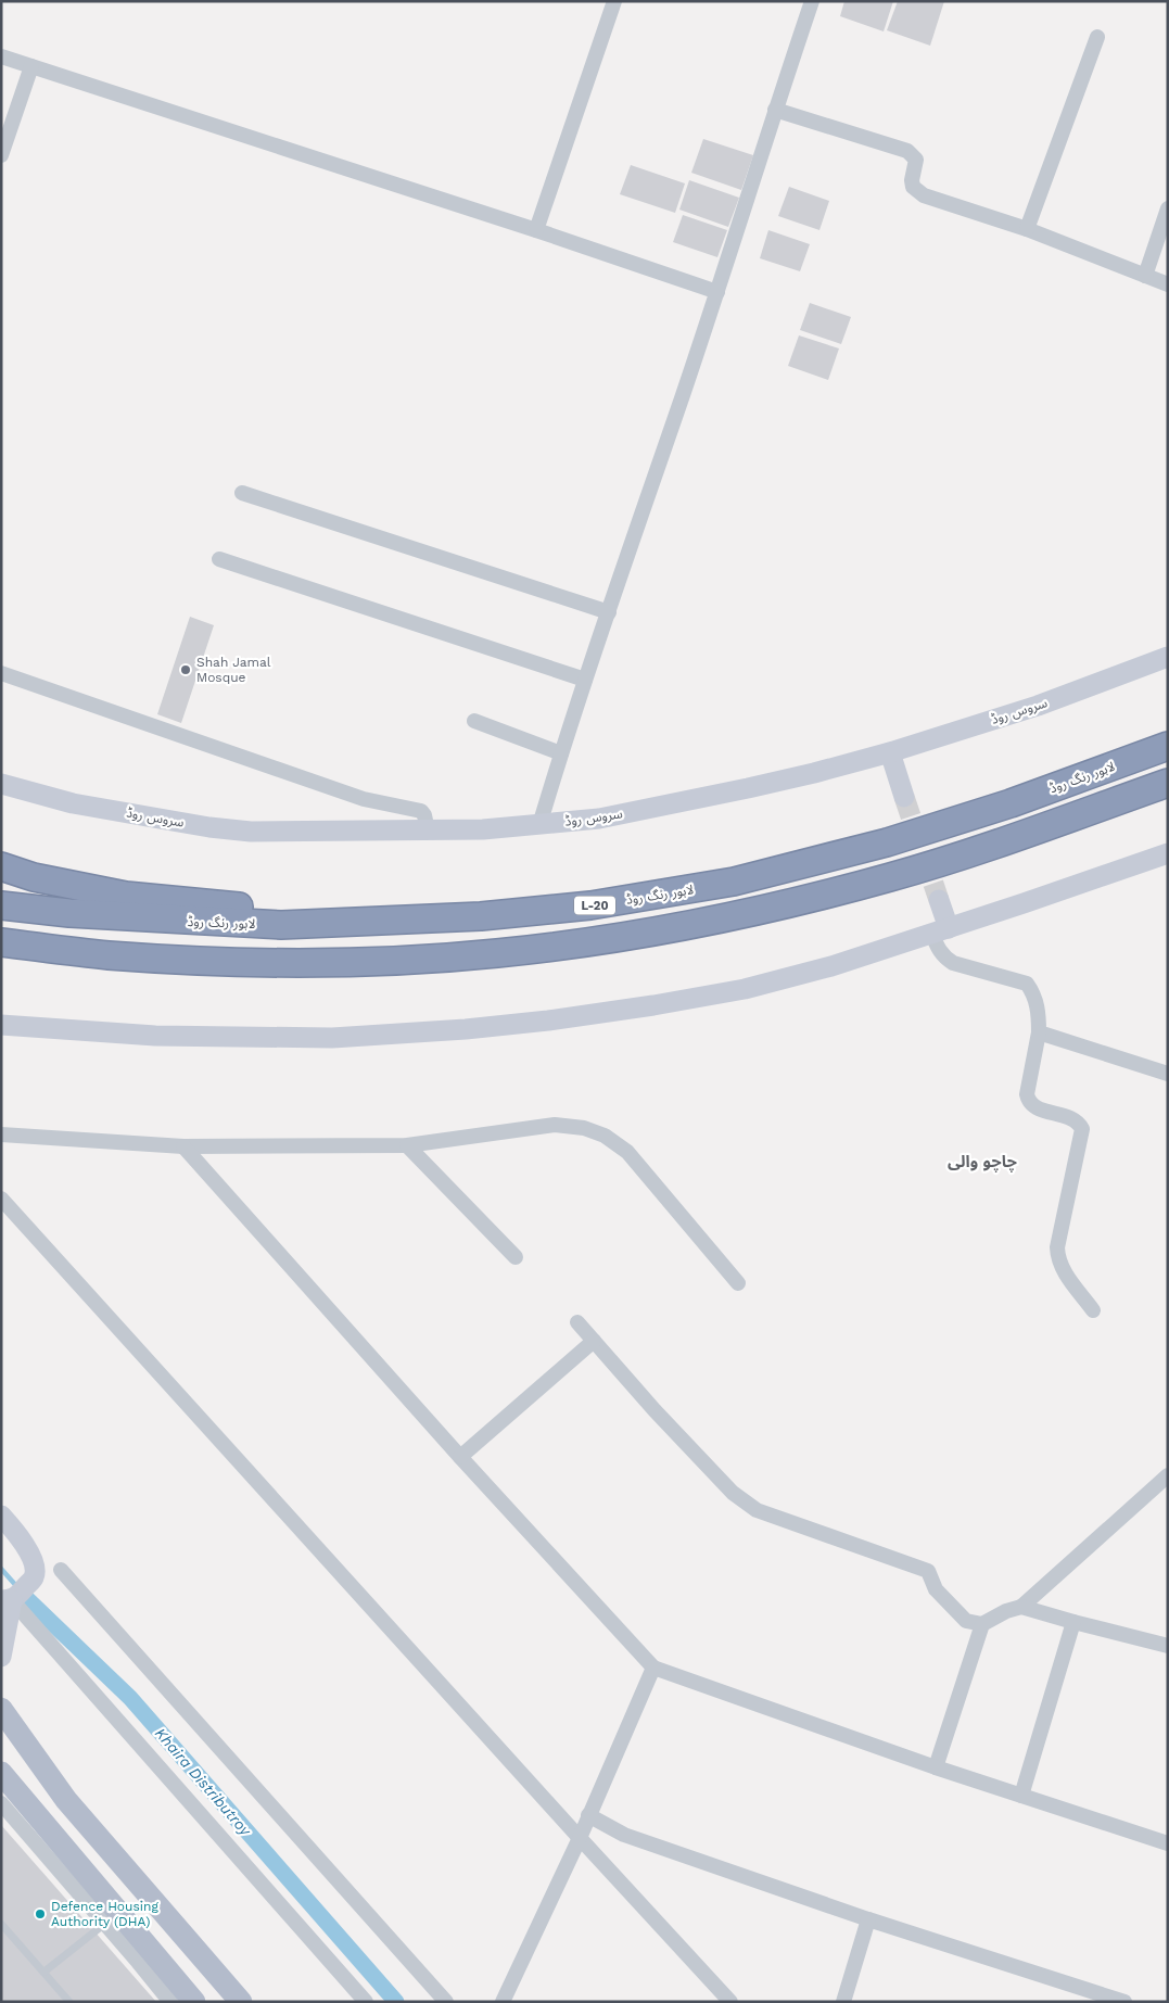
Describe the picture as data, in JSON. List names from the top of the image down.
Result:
{
  "streets": {
    "highway": ["لاہور رنگ روڈ", "L-20"],
    "street": ["سروس روڈ"]
  },
  "districts": ["چاچو والی"],
  "water": ["Khaira Distributroy"],
  "places": ["Shah Jamal Mosque", "Defence Housing Authority (DHA)"]
}
